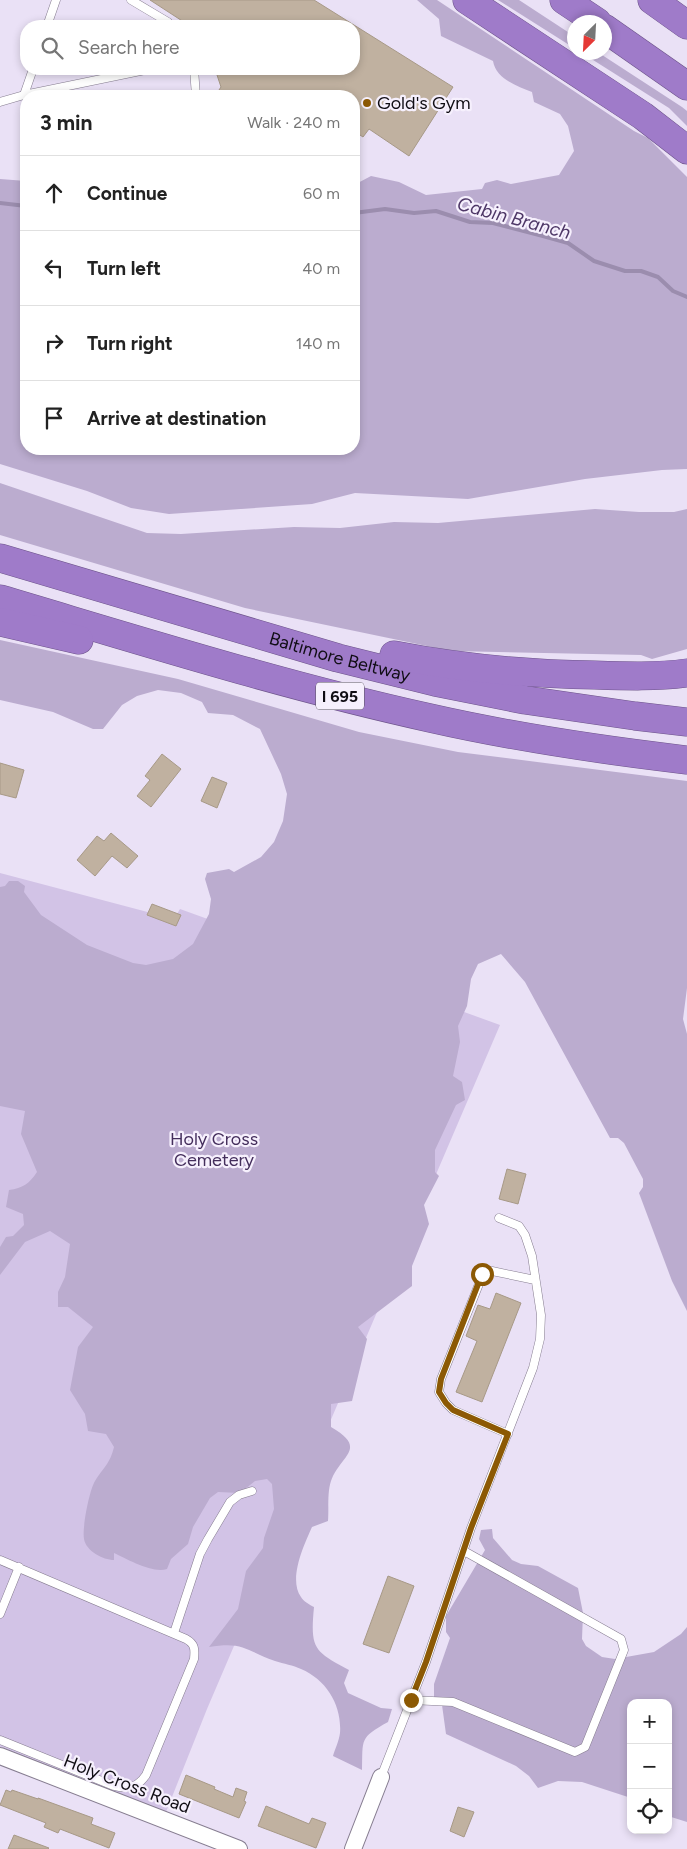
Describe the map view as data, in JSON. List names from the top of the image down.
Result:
{
  "streets": {
    "highway": ["Baltimore Beltway", "I 695"],
    "street": ["Holy Cross Road"]
  },
  "water": ["Cabin Branch"],
  "parks": ["Holy Cross Cemetery"],
  "places": ["Gold's Gym"],
  "north": "bottom left",
  "page": {
    "search": "Search here",
    "heading": ["3 min", "Walk · 240 m"],
    "list": [
      ["Continue", "60 m"],
      ["Turn left", "40 m"],
      ["Turn right", "140 m"],
      "Arrive at destination"
    ],
    "map_buttons": ["+", "−"]
  }
}
